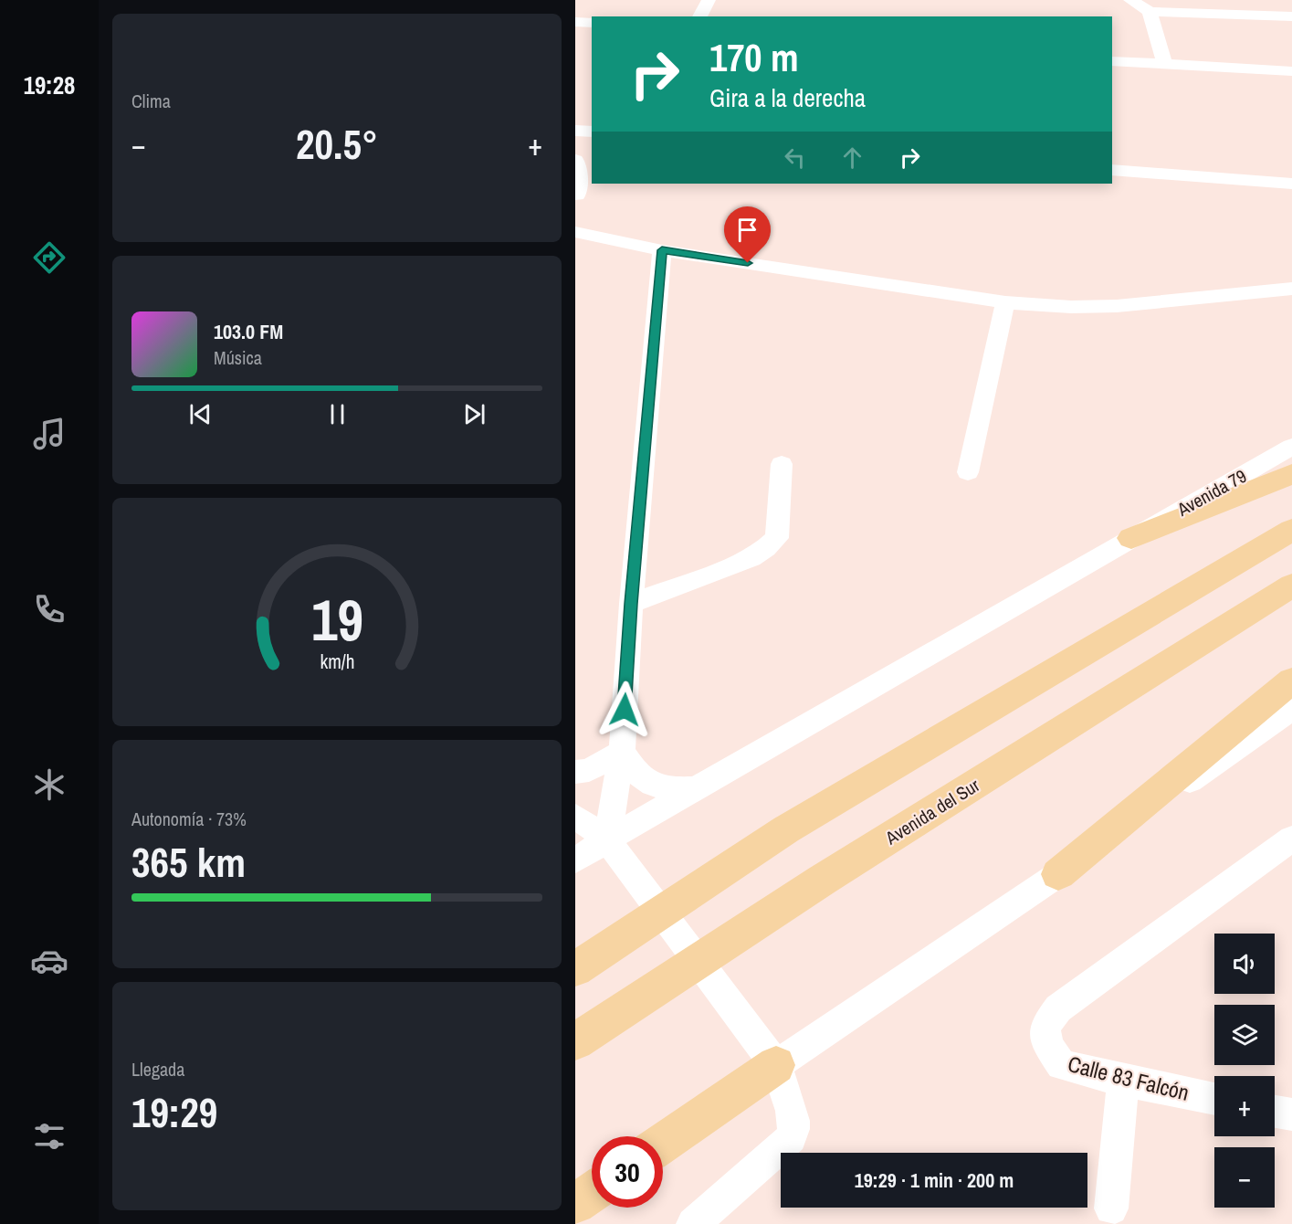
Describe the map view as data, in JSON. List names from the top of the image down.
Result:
{
  "streets": {
    "highway": ["Avenida del Sur"],
    "street": ["Avenida 79", "Calle 83 Falcón"]
  },
  "page": {
    "tabs": "19:28",
    "tile": [
      "Clima",
      ["Autonomía · 73%", "365 km"],
      ["Llegada", "19:29"]
    ],
    "turn": ["170 m", "Gira a la derecha"],
    "heat": ["−", "20.5°", "+"],
    "song": ["103.0 FM", "Música"],
    "map_buttons": ["+", "−"],
    "limit": "30",
    "trip": "19:29 · 1 min · 200 m",
    "gauge": ["19", "km/h"]
  }
}
